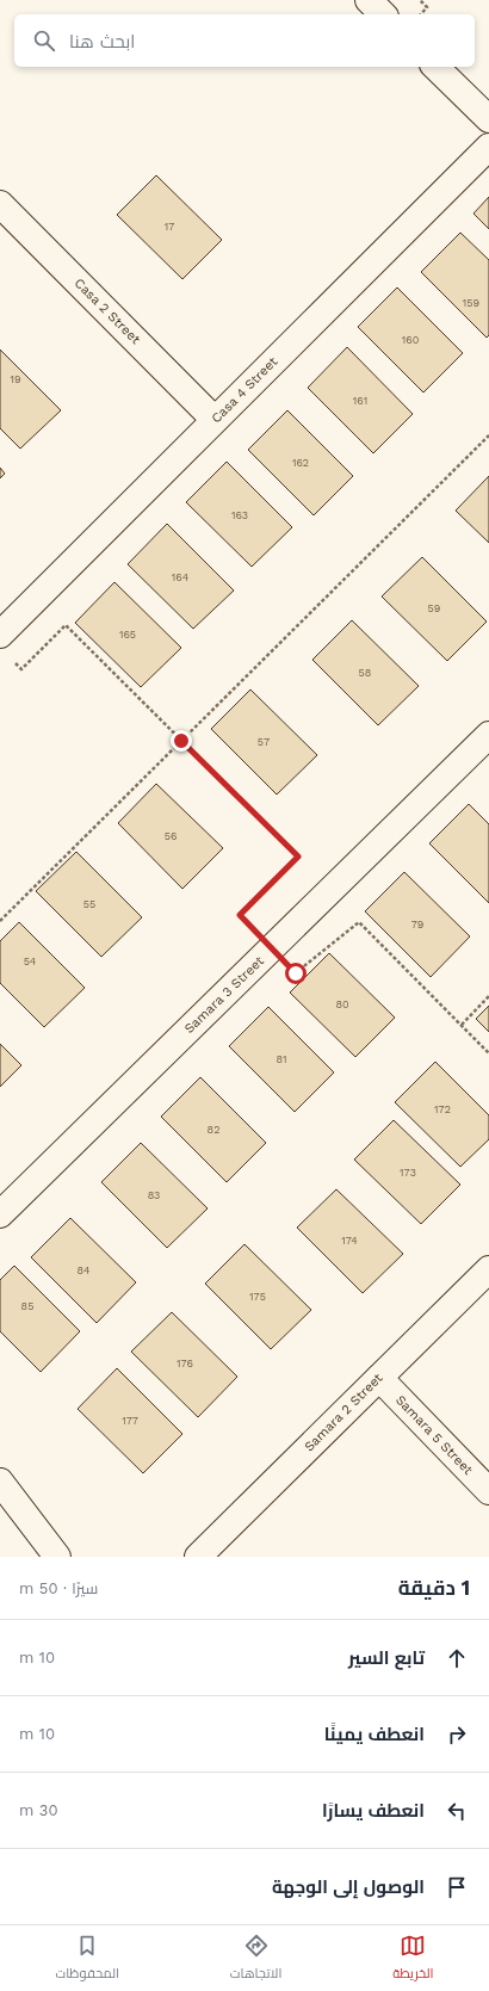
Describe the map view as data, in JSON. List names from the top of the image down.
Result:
{
  "streets": {
    "street": [
      "Casa 2 Street",
      "Casa 4 Street",
      "Samara 3 Street",
      "Samara 2 Street",
      "Samara 5 Street"
    ]
  },
  "crossings": [
    ["Casa 2 Street", "Casa 4 Street"],
    ["Samara 2 Street", "Samara 5 Street"]
  ],
  "house_numbers": [
    "17",
    "159",
    "160",
    "19",
    "161",
    "162",
    "163",
    "164",
    "59",
    "165",
    "58",
    "57",
    "56",
    "55",
    "79",
    "54",
    "80",
    "81",
    "172",
    "82",
    "173",
    "83",
    "174",
    "84",
    "175",
    "85",
    "176",
    "177"
  ],
  "page": {
    "search": "ابحث هنا",
    "heading": ["1 دقيقة", "سيرًا · 50 m"],
    "list": [
      ["تابع السير", "10 m"],
      ["انعطف يمينًا", "10 m"],
      ["انعطف يسارًا", "30 m"],
      "الوصول إلى الوجهة"
    ],
    "nav": ["الخريطة", "الاتجاهات", "المحفوظات"]
  }
}
